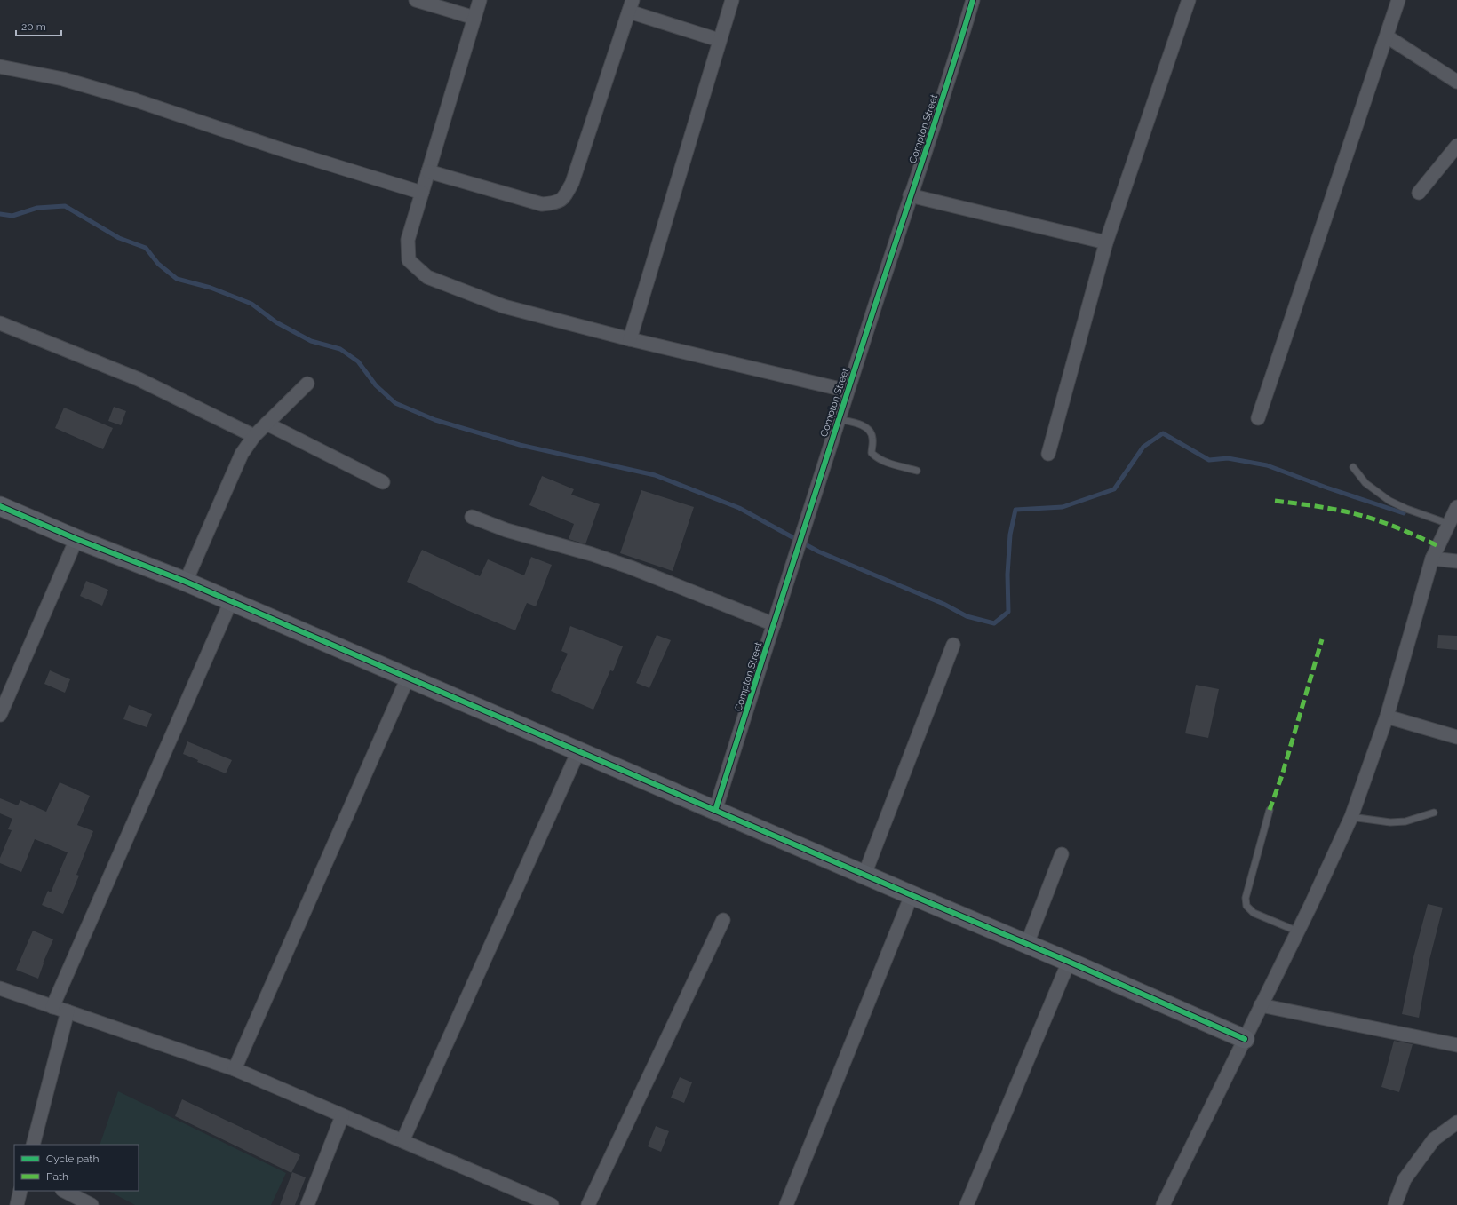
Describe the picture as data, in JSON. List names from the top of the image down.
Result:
{
  "streets": {
    "street": ["Compton Street"]
  },
  "legend": ["Cycle path", "Path"],
  "scale_bar": "20 m"
}
